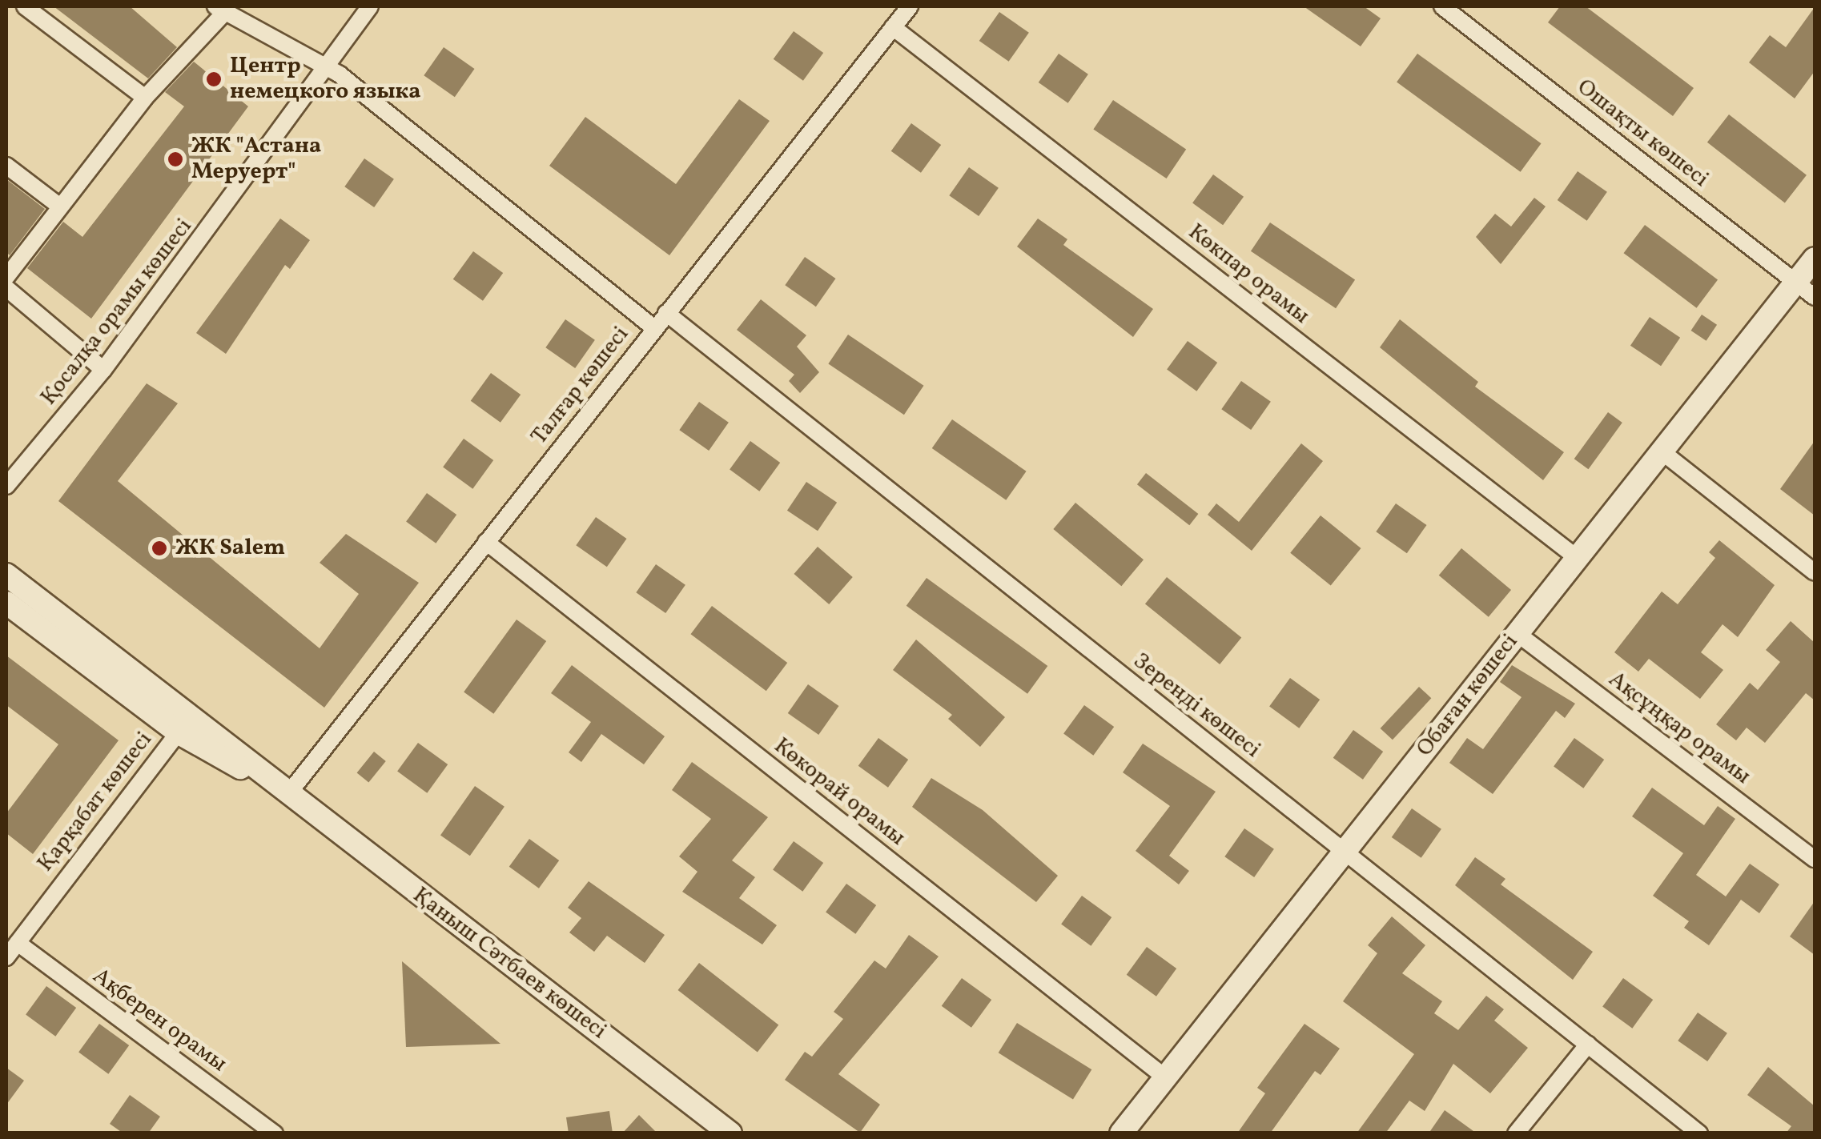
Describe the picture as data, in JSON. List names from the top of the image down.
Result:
{
  "streets": {
    "street": [
      "Ошақты көшесі",
      "Көкпар орамы",
      "Қосалқа орамы көшесі",
      "Талғар көшесі",
      "Обаған көшесі",
      "Зеренді көшесі",
      "Ақсұңқар орамы",
      "Көкорай орамы",
      "Қарқабат көшесі",
      "Қаныш Сәтбаев көшесі",
      "Ақберен орамы"
    ]
  },
  "crossings": [
    ["Ошақты көшесі", "Обаған көшесі"],
    ["Көкпар орамы", "Талғар көшесі"],
    ["Көкпар орамы", "Обаған көшесі"],
    ["Талғар көшесі", "Зеренді көшесі"],
    ["Талғар көшесі", "Көкорай орамы"],
    ["Талғар көшесі", "Қаныш Сәтбаев көшесі"],
    ["Обаған көшесі", "Зеренді көшесі"],
    ["Обаған көшесі", "Ақсұңқар орамы"],
    ["Обаған көшесі", "Көкорай орамы"],
    ["Қарқабат көшесі", "Қаныш Сәтбаев көшесі"],
    ["Қарқабат көшесі", "Ақберен орамы"]
  ],
  "places": ["Центр немецкого языка", "ЖК \"Астана Меруерт\"", "ЖК Salem"]
}
